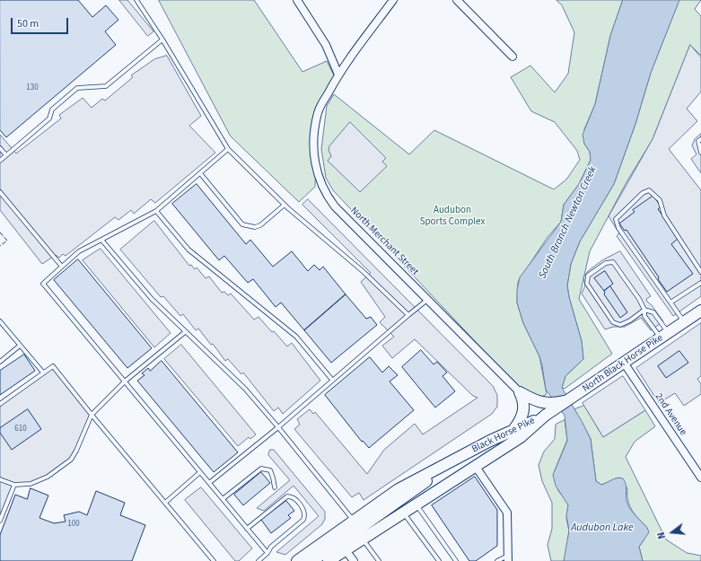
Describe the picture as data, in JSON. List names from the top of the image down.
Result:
{
  "streets": {
    "main road": ["North Black Horse Pike", "Black Horse Pike"],
    "street": ["North Merchant Street", "2nd Avenue"]
  },
  "crossings": [
    ["North Black Horse Pike", "2nd Avenue"],
    ["North Black Horse Pike", "Black Horse Pike"]
  ],
  "water": ["South Branch Newton Creek", "Audubon Lake"],
  "parks": ["Audubon Sports Complex"],
  "house_numbers": ["130", "610", "100"],
  "scale_bar": "50 m",
  "north": "left"
}
